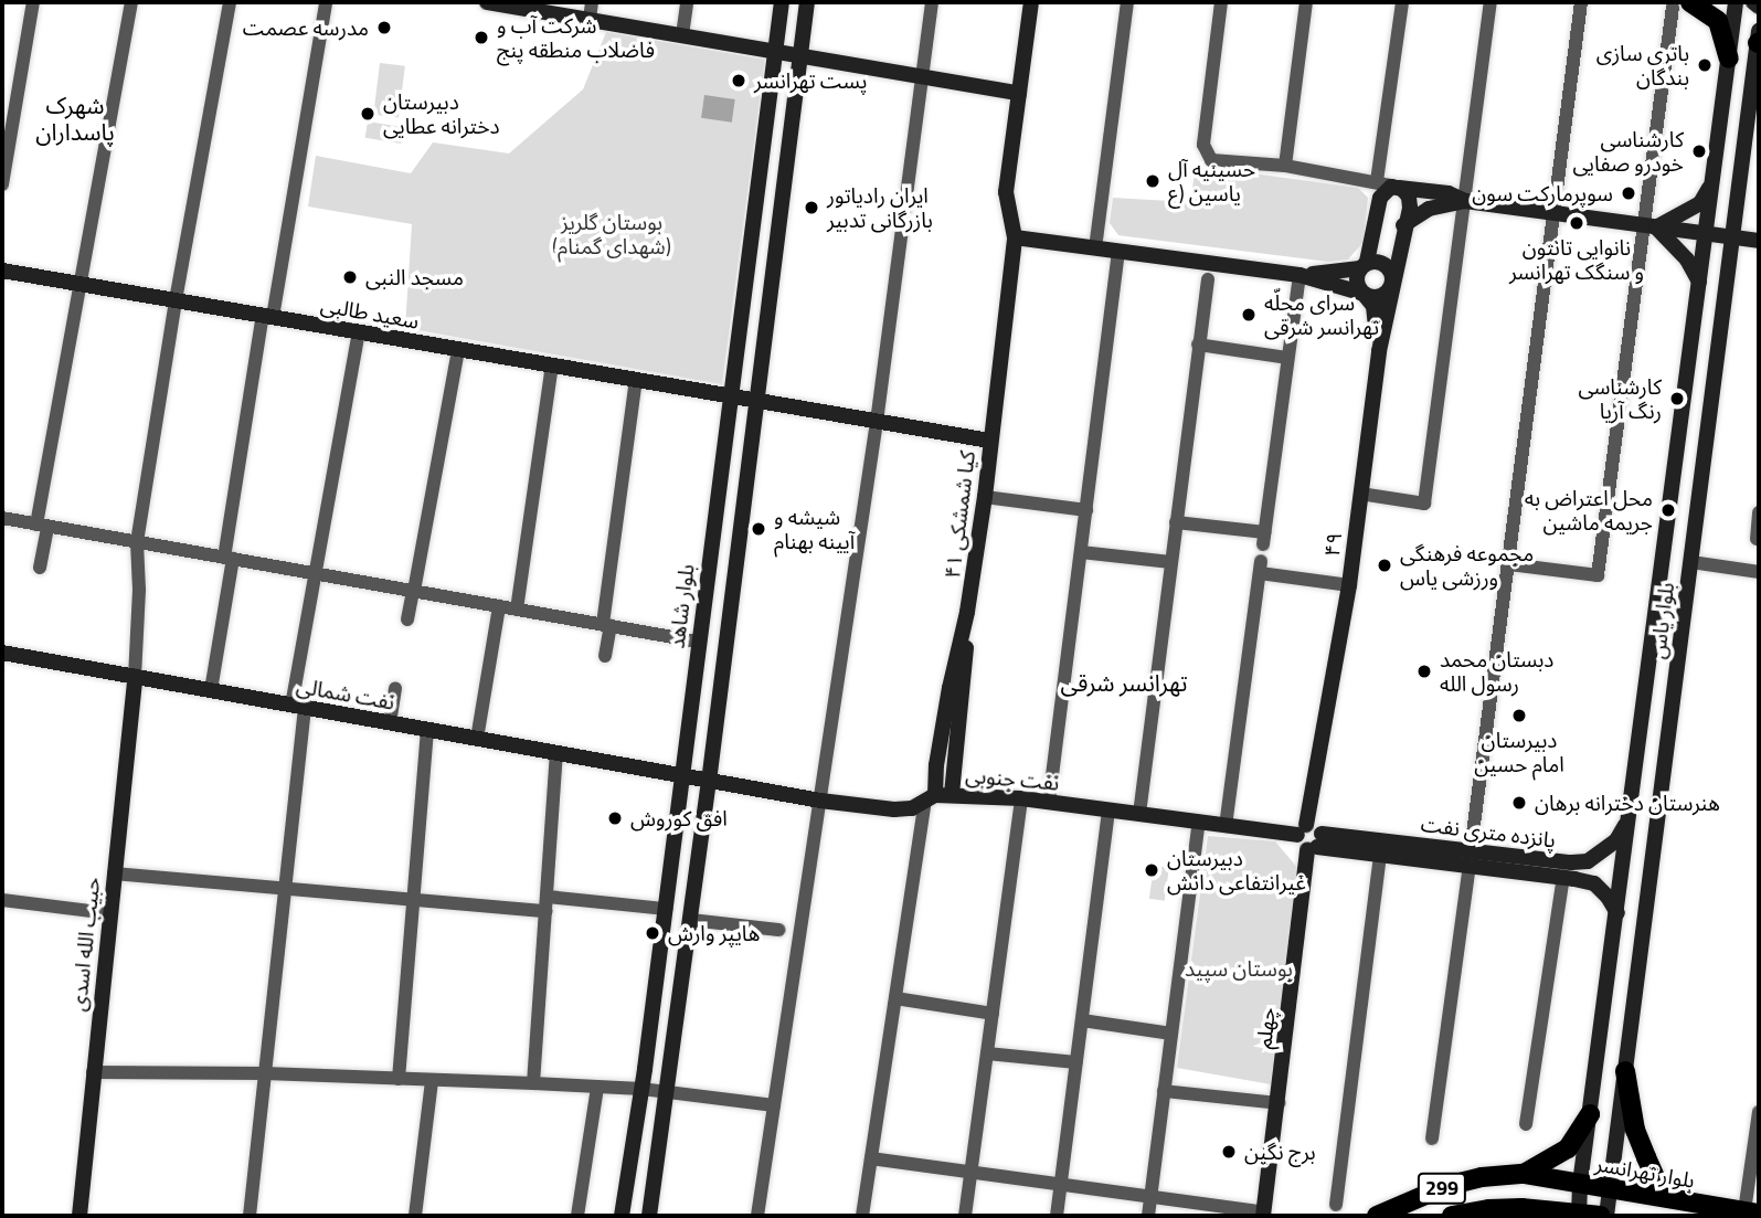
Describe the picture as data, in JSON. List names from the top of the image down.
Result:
{
  "streets": {
    "main road": ["بلوار تهرانسر", "299"],
    "street": [
      "سعید طالبی",
      "۴۱ کیا شمشکی",
      "۴۹",
      "بلوار شاهد",
      "بلوار یاس",
      "نفت شمالی",
      "نفت جنوبی",
      "پانزده متری نفت",
      "حبیب الله اسدی",
      "چهلم"
    ]
  },
  "crossings": [
    ["سعید طالبی", "۴۱ کیا شمشکی"],
    ["سعید طالبی", "بلوار شاهد"],
    ["۴۱ کیا شمشکی", "نفت جنوبی"],
    ["۴۹", "نفت جنوبی"],
    ["۴۹", "پانزده متری نفت"],
    ["۴۹", "چهلم"],
    ["بلوار شاهد", "نفت شمالی"],
    ["بلوار شاهد", "نفت جنوبی"],
    ["بلوار یاس", "پانزده متری نفت"],
    ["بلوار یاس", "بلوار تهرانسر"],
    ["بلوار یاس", "299"],
    ["نفت شمالی", "نفت جنوبی"],
    ["نفت شمالی", "حبیب الله اسدی"],
    ["نفت جنوبی", "پانزده متری نفت"],
    ["نفت جنوبی", "چهلم"],
    ["پانزده متری نفت", "چهلم"]
  ],
  "districts": ["شهرک پاسداران", "تهرانسر شرقی"],
  "parks": ["بوستان گلریز (شهدای گمنام)", "بوستان سپید"],
  "places": [
    "مدرسه عصمت",
    "شرکت آب و فاضلاب منطقه پنج",
    "باتری سازی بندگان",
    "پست تهرانسر",
    "دبیرستان دخترانه عطایی",
    "کارشناسی خودرو صفایی",
    "حسینیه آل یاسین (ع",
    "سوپرمارکت سون",
    "ایران رادیاتور بازرگانی تدبیر",
    "نانوایی تانتون و سنگک تهرانسر",
    "مسجد النبی",
    "سرای محلّه تهرانسر شرقی",
    "کارشناسی رنگ آریا",
    "محل اعتراض به جریمه ماشین",
    "شیشه و آیینه بهنام",
    "مجموعه فرهنگی ورزشی یاس",
    "دبستان محمد رسول الله",
    "دبیرستان امام حسین",
    "هنرستان دخترانه برهان",
    "افق کوروش",
    "دبیرستان غیرانتفاعی دانش",
    "هایپر وارش",
    "برج نگین"
  ]
}
